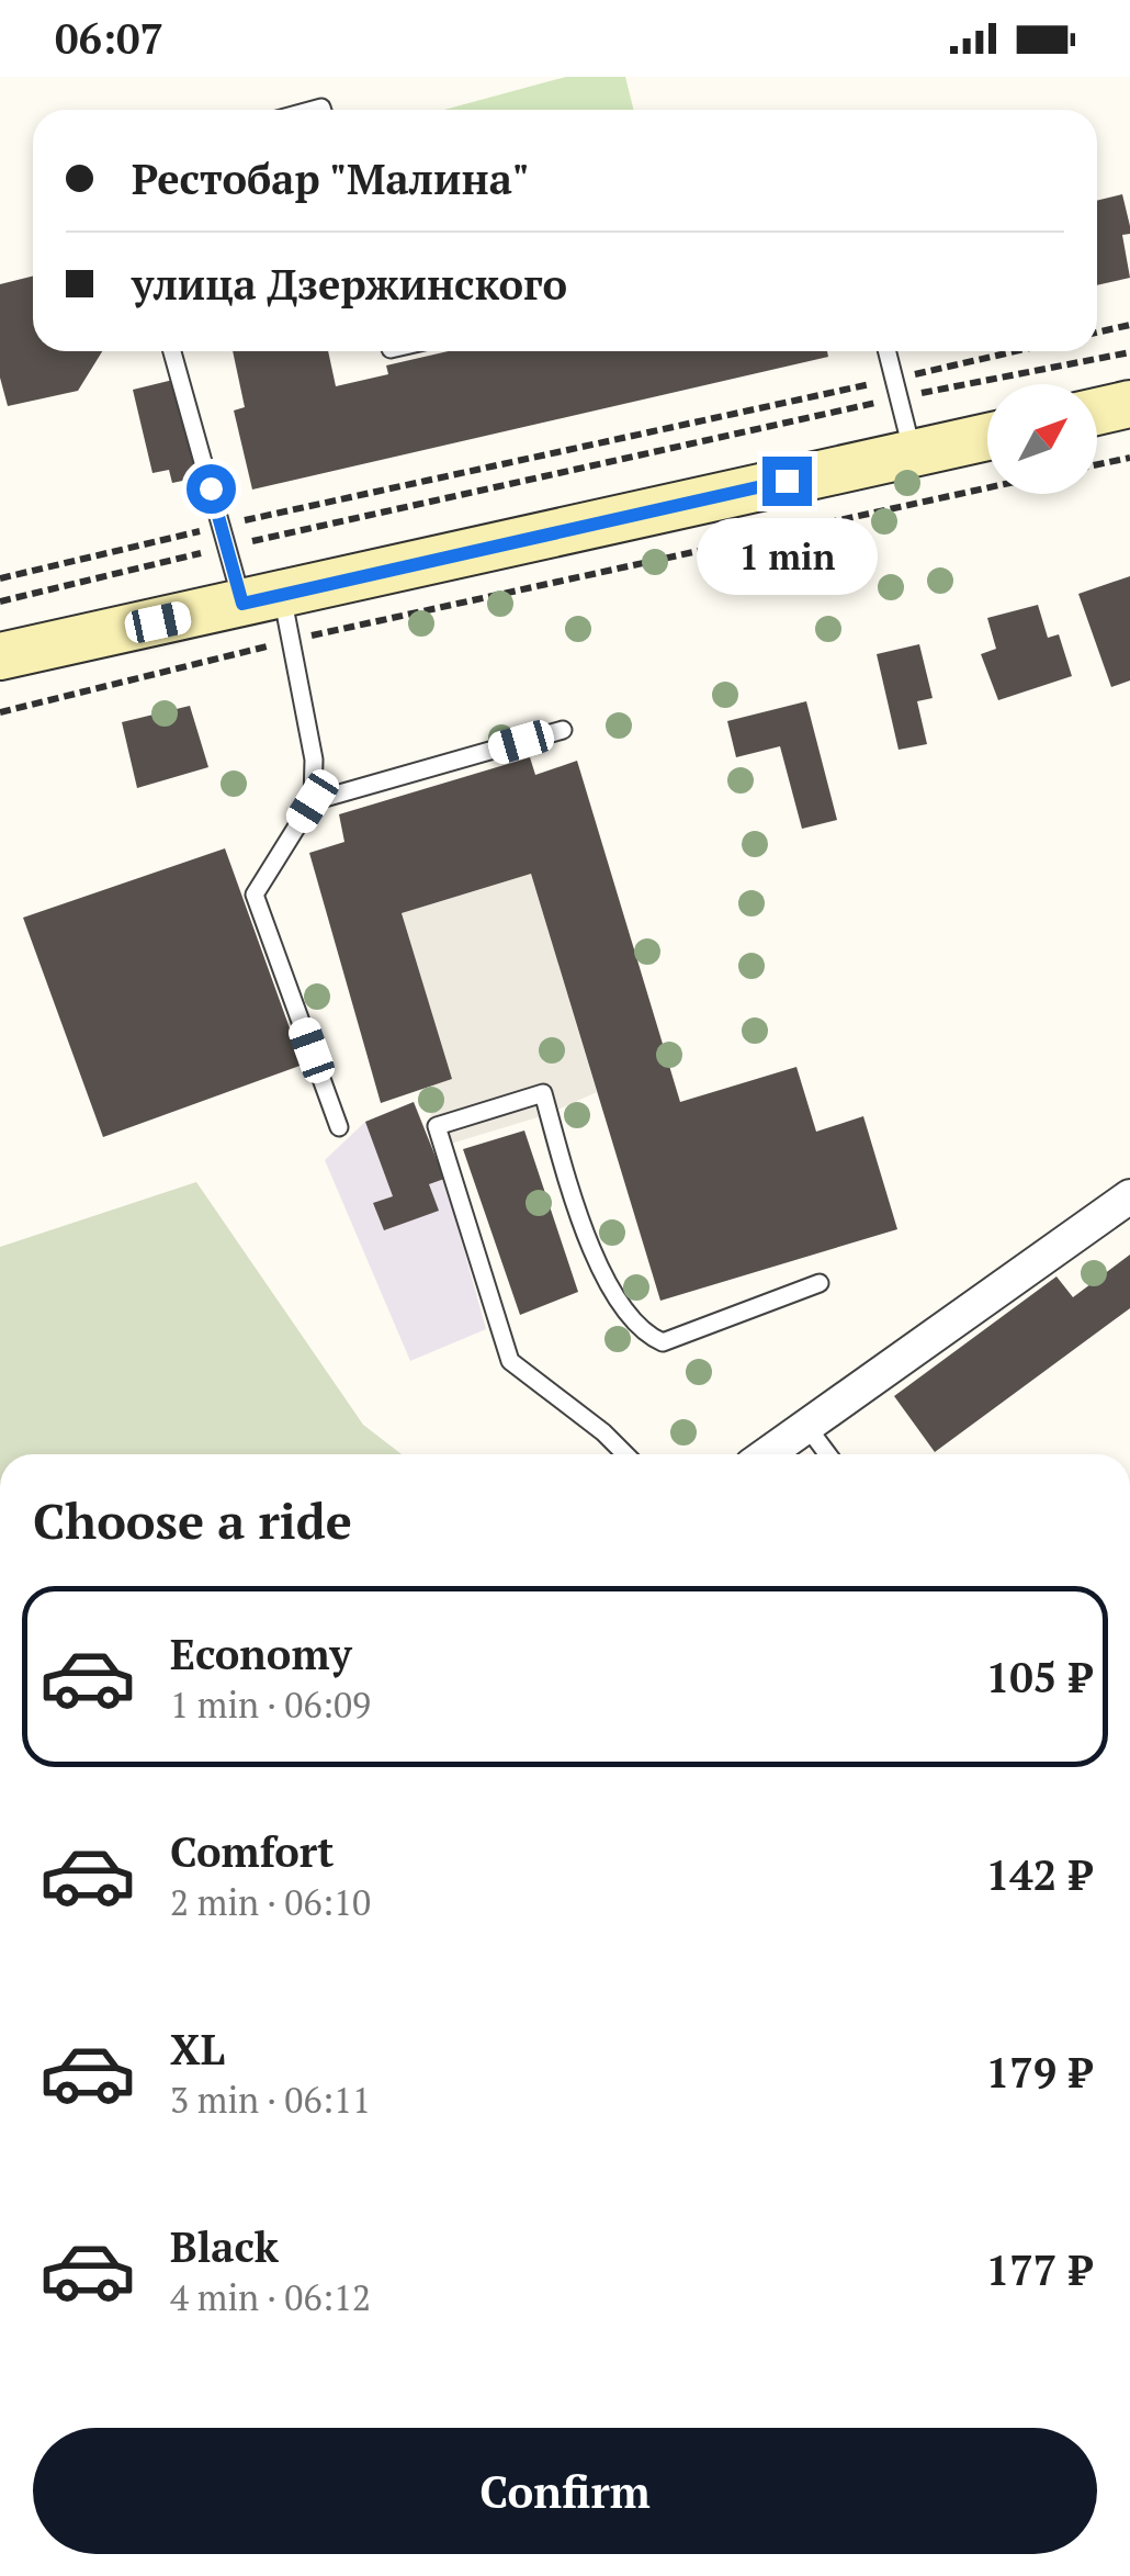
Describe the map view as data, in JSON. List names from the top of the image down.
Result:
{
  "north": "top right",
  "page": {
    "status": "06:07",
    "banner": ["Рестобар \"Малина\"", "улица Дзержинского"],
    "bubble": "1 min",
    "heading": "Choose a ride",
    "list": [
      {
        "name": "Economy",
        "note": "1 min · 06:09",
        "value": "105 ₽"
      },
      {
        "name": "Comfort",
        "note": "2 min · 06:10",
        "value": "142 ₽"
      },
      {
        "name": "XL",
        "note": "3 min · 06:11",
        "value": "179 ₽"
      },
      {
        "name": "Black",
        "note": "4 min · 06:12",
        "value": "177 ₽"
      }
    ],
    "buttons": "Confirm"
  }
}
